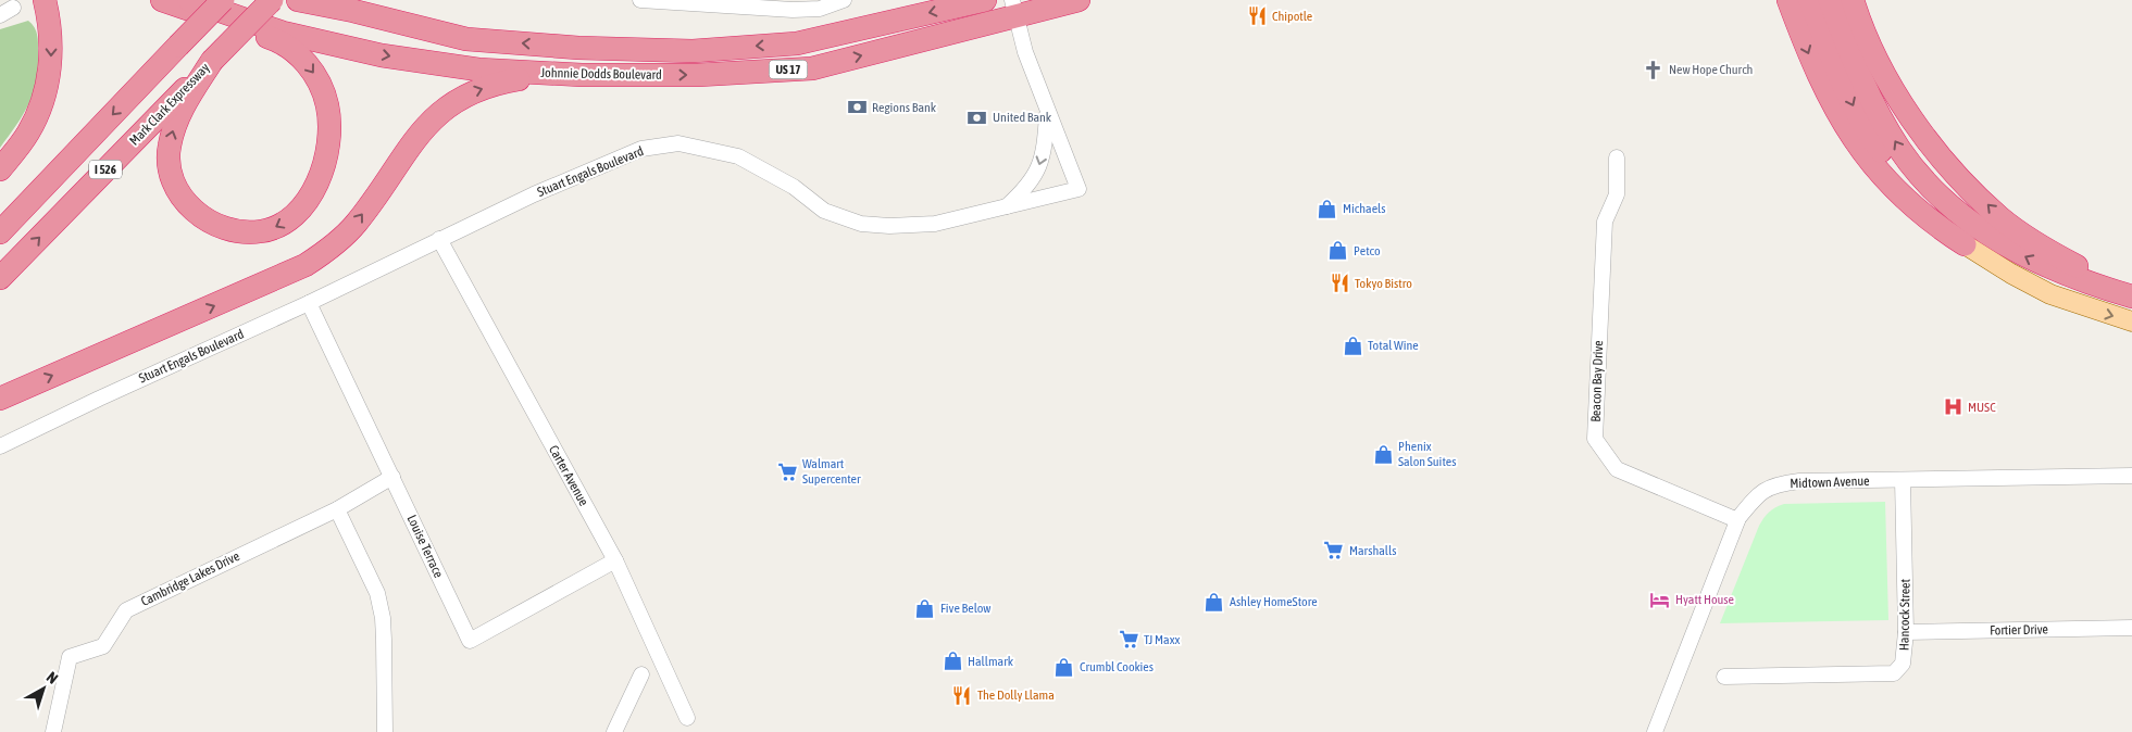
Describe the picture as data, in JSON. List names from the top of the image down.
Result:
{
  "streets": {
    "highway": [
      "US 17",
      "Johnnie Dodds Boulevard",
      "Mark Clark Expressway",
      "I 526"
    ],
    "street": [
      "Stuart Engals Boulevard",
      "Beacon Bay Drive",
      "Carter Avenue",
      "Midtown Avenue",
      "Louise Terrace",
      "Cambridge Lakes Drive",
      "Hancock Street",
      "Fortier Drive"
    ]
  },
  "crossings": [
    ["US 17", "Johnnie Dodds Boulevard"],
    ["US 17", "Stuart Engals Boulevard"],
    ["Johnnie Dodds Boulevard", "Stuart Engals Boulevard"],
    ["Stuart Engals Boulevard", "Carter Avenue"],
    ["Stuart Engals Boulevard", "Louise Terrace"],
    ["Beacon Bay Drive", "Midtown Avenue"],
    ["Carter Avenue", "Louise Terrace"],
    ["Midtown Avenue", "Hancock Street"],
    ["Louise Terrace", "Cambridge Lakes Drive"],
    ["Hancock Street", "Fortier Drive"]
  ],
  "places": {
    "restaurant": ["Chipotle", "Tokyo Bistro", "The Dolly Llama"],
    "church": ["New Hope Church"],
    "bank": ["Regions Bank", "United Bank"],
    "shop": [
      "Michaels",
      "Petco",
      "Total Wine",
      "Phenix Salon Suites",
      "Ashley HomeStore",
      "Five Below",
      "Hallmark",
      "Crumbl Cookies"
    ],
    "hospital": ["MUSC"],
    "supermarket": ["Walmart Supercenter", "Marshalls", "TJ Maxx"],
    "hotel": ["Hyatt House"]
  },
  "north": "top right"
}
